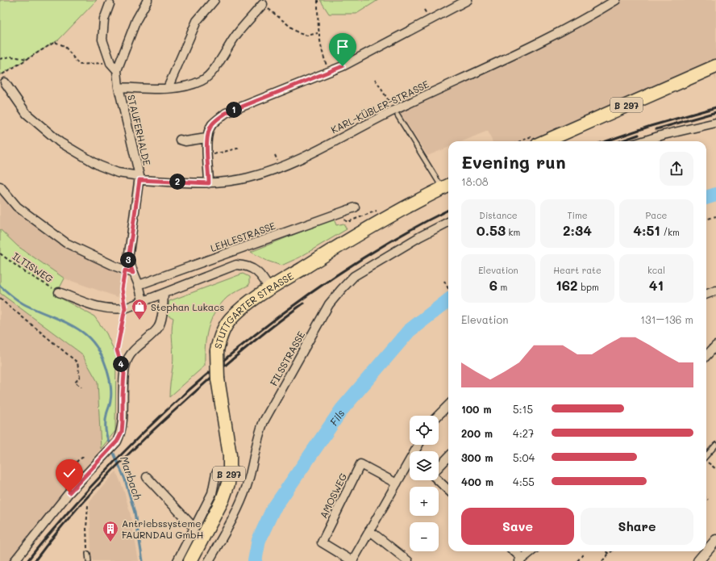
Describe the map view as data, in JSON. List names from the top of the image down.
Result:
{
  "streets": {
    "main road": ["B 297", "STUTTGARTER STRASSE"],
    "street": [
      "KARL-KÜBLER-STRASSE",
      "STAUFERHALDE",
      "LEHLESTRASSE",
      "FILSSTRASSE",
      "AMOSWEG"
    ],
    "path": ["ILTISWEG"]
  },
  "crossings": [
    ["KARL-KÜBLER-STRASSE", "STAUFERHALDE"],
    ["STAUFERHALDE", "LEHLESTRASSE"]
  ],
  "water": ["Fils", "Marbach"],
  "places": {
    "shop": ["Stephan Lukacs"],
    "building": ["Antriebssysteme FAURNDAU GmbH"]
  },
  "page": {
    "pins": [
      "1",
      "2",
      "3",
      "4"
    ],
    "heading": ["Evening run", "18:08"],
    "stats": [
      ["Distance", "0.53 km"],
      ["Time", "2:34"],
      ["Pace", "4:51 /km"],
      ["Elevation", "6 m"],
      ["Heart rate", "162 bpm"],
      ["kcal", "41"]
    ],
    "chart": ["Elevation", "131–136 m"],
    "list": [
      {
        "name": "100 m",
        "note": "5:15"
      },
      {
        "name": "200 m",
        "note": "4:27"
      },
      {
        "name": "300 m",
        "note": "5:04"
      },
      {
        "name": "400 m",
        "note": "4:55"
      }
    ],
    "map_buttons": ["+", "−"],
    "buttons": ["Save", "Share"]
  }
}
